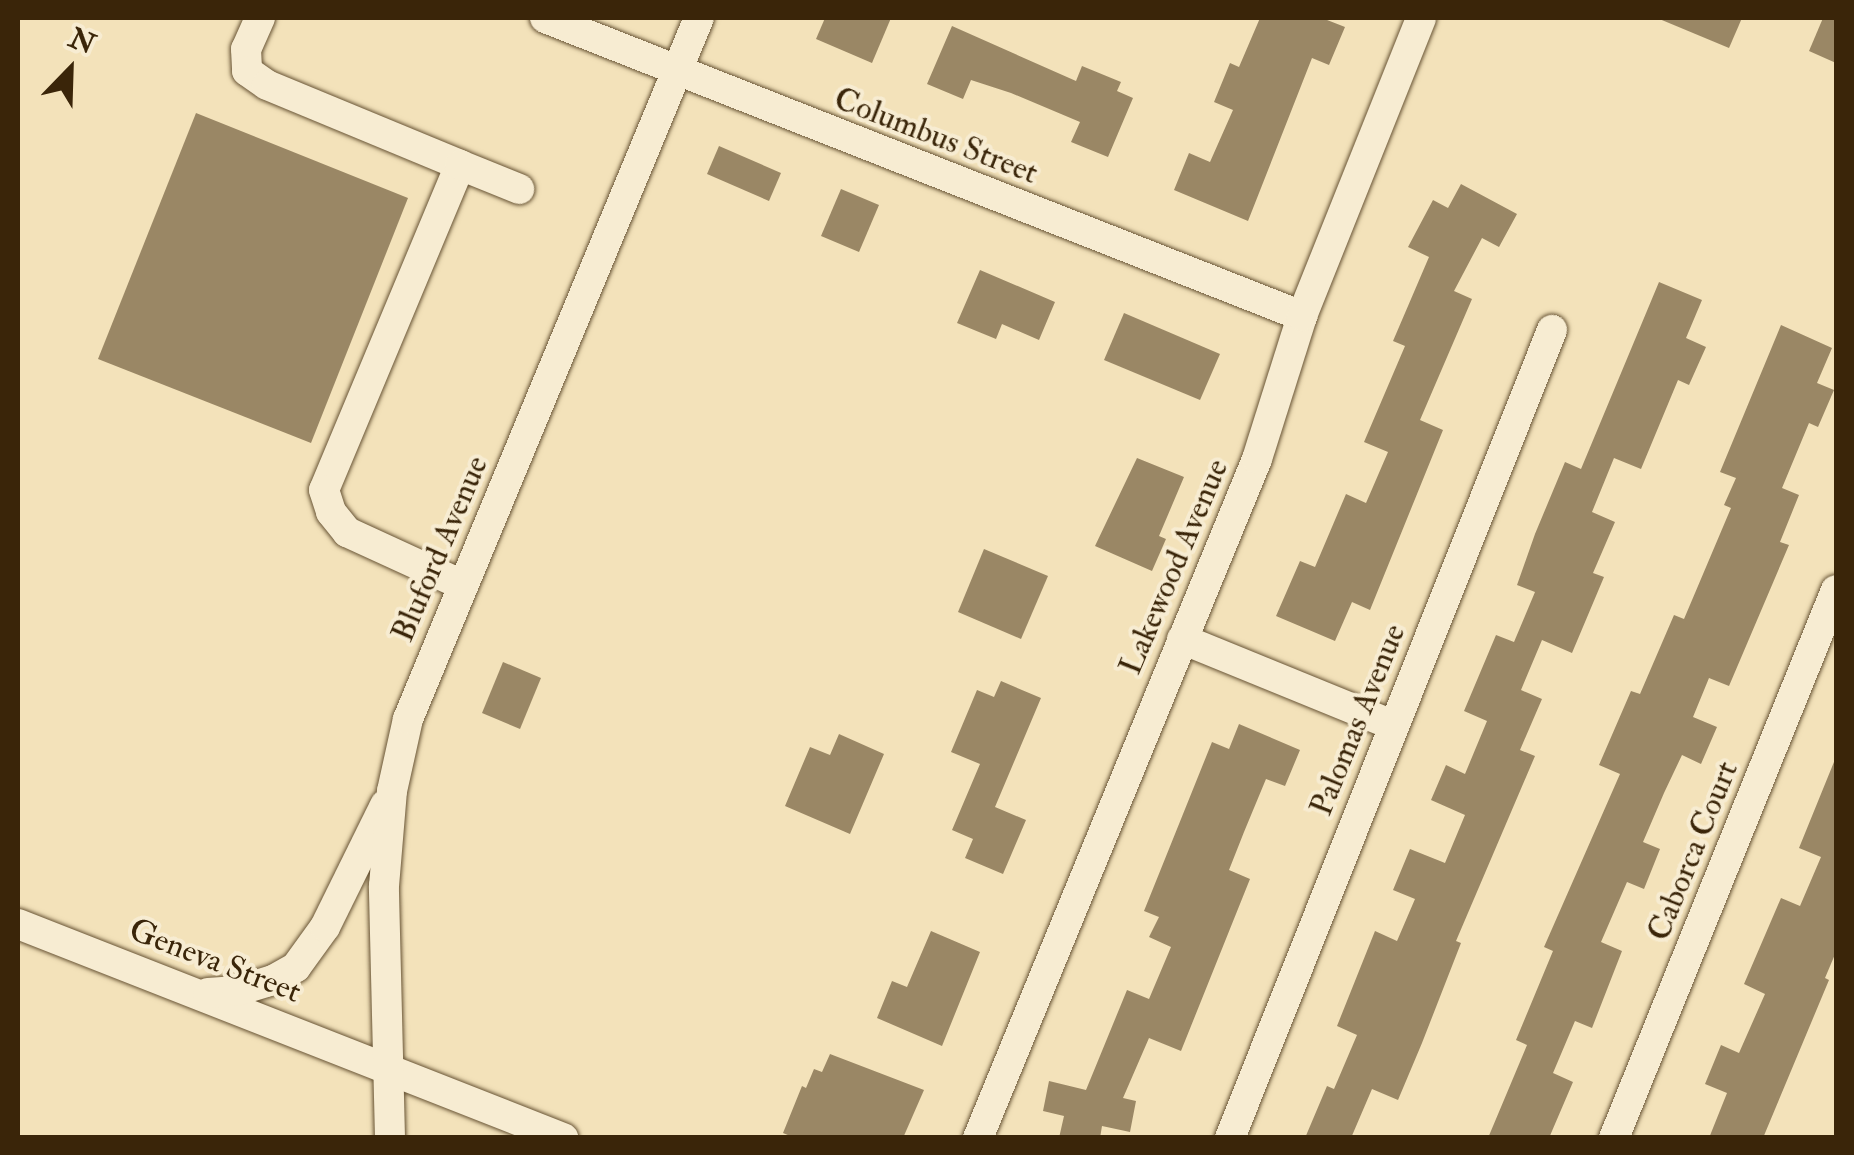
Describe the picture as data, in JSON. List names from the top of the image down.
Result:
{
  "streets": {
    "street": [
      "Columbus Street",
      "Bluford Avenue",
      "Lakewood Avenue",
      "Palomas Avenue",
      "Caborca Court",
      "Geneva Street"
    ]
  },
  "crossings": [
    ["Columbus Street", "Bluford Avenue"],
    ["Columbus Street", "Lakewood Avenue"],
    ["Bluford Avenue", "Geneva Street"]
  ],
  "north": "top right"
}
